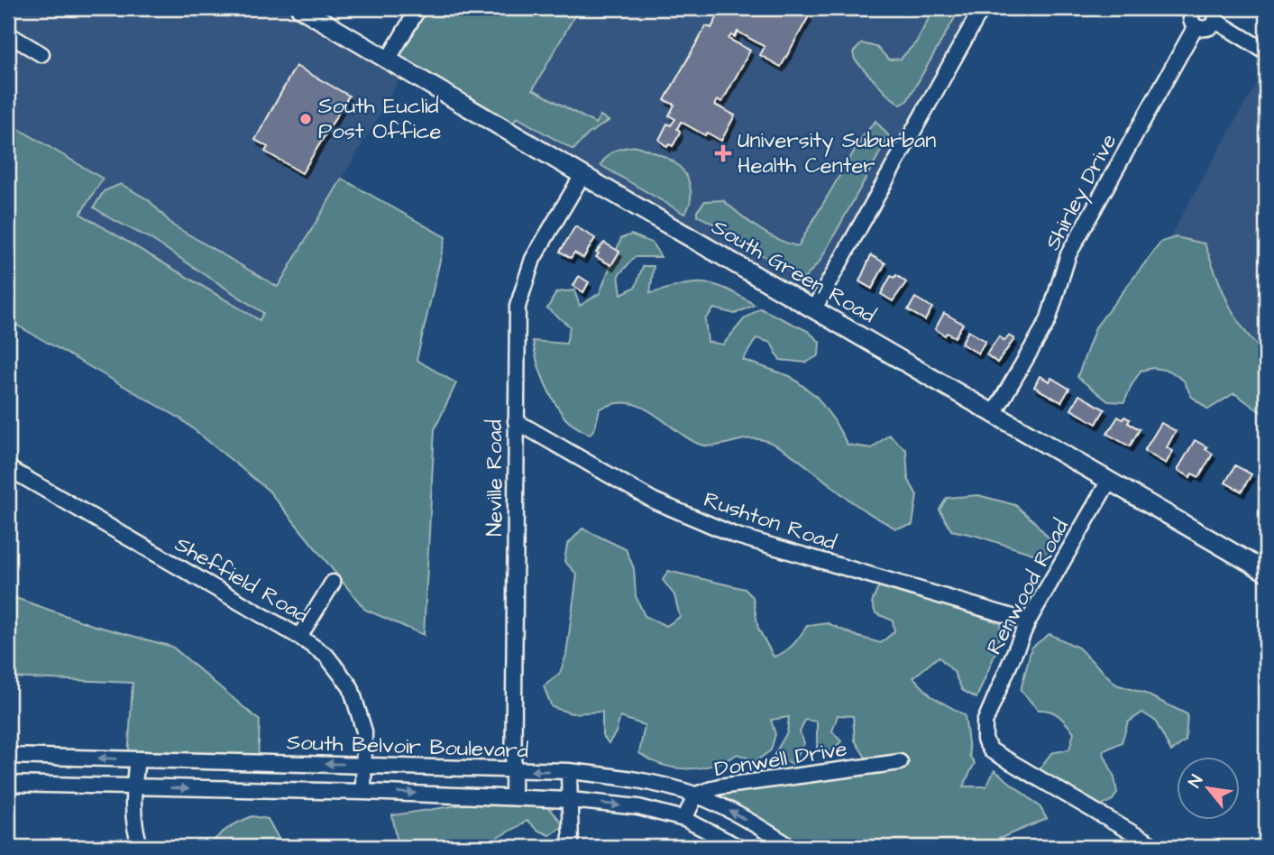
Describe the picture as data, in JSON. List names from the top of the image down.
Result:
{
  "streets": {
    "main road": ["South Green Road"],
    "street": [
      "Shirley Drive",
      "Neville Road",
      "Rushton Road",
      "Sheffield Road",
      "Renwood Road",
      "South Belvoir Boulevard",
      "Donwell Drive"
    ]
  },
  "crossings": [
    ["Shirley Drive", "South Green Road"],
    ["South Green Road", "Neville Road"],
    ["South Green Road", "Renwood Road"],
    ["Neville Road", "Rushton Road"],
    ["Neville Road", "South Belvoir Boulevard"],
    ["Rushton Road", "Renwood Road"],
    ["Sheffield Road", "South Belvoir Boulevard"],
    ["South Belvoir Boulevard", "Donwell Drive"]
  ],
  "places": {
    "other": ["South Euclid Post Office"],
    "health": ["University Suburban Health Center"]
  },
  "north": "top left"
}
